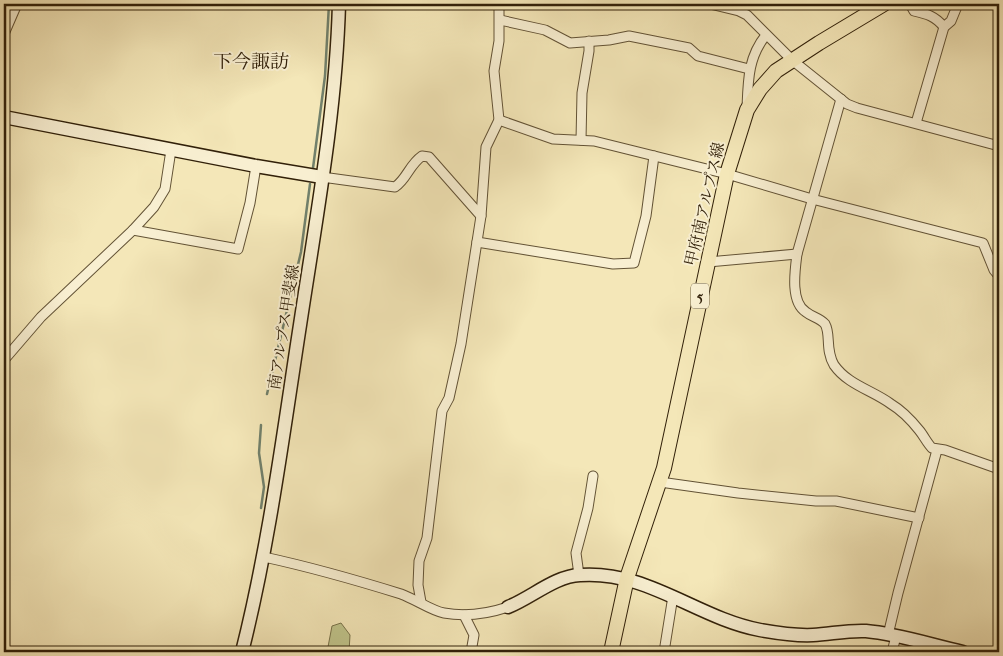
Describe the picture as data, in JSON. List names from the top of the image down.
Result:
{
  "streets": {
    "main road": ["甲府南アルプス線", "5"],
    "street": ["南アルプス甲斐線"]
  },
  "districts": ["下今諏訪"]
}
